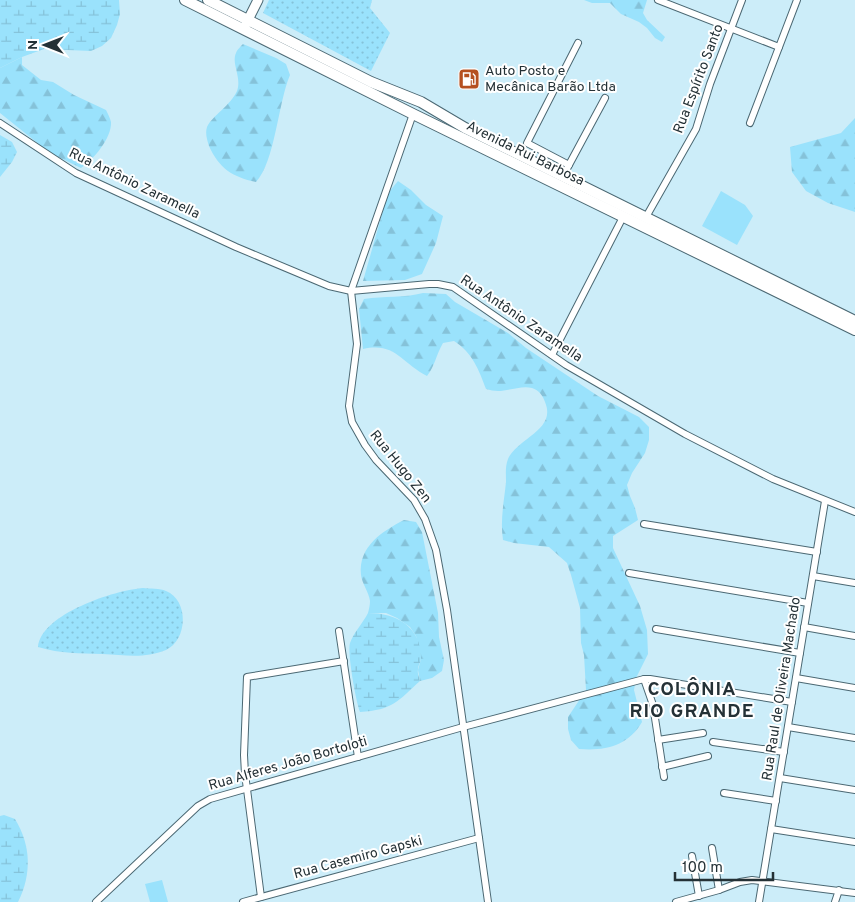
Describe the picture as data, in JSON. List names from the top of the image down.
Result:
{
  "streets": {
    "main road": ["Avenida Rui Barbosa"],
    "street": [
      "Rua Espírito Santo",
      "Rua Antônio Zaramella",
      "Rua Hugo Zen",
      "Rua Raul de Oliveira Machado",
      "Rua Alferes João Bortoloti",
      "Rua Casemiro Gapski"
    ]
  },
  "crossings": [
    ["Rua Espírito Santo", "Avenida Rui Barbosa"],
    ["Avenida Rui Barbosa", "Rua Hugo Zen"],
    ["Rua Antônio Zaramella", "Rua Hugo Zen"],
    ["Rua Antônio Zaramella", "Rua Raul de Oliveira Machado"],
    ["Rua Hugo Zen", "Rua Alferes João Bortoloti"],
    ["Rua Hugo Zen", "Rua Casemiro Gapski"]
  ],
  "districts": ["COLÔNIA RIO GRANDE"],
  "places": {
    "fuel station": ["Auto Posto e Mecânica Barão Ltda"]
  },
  "scale_bar": "100 m",
  "north": "left"
}
